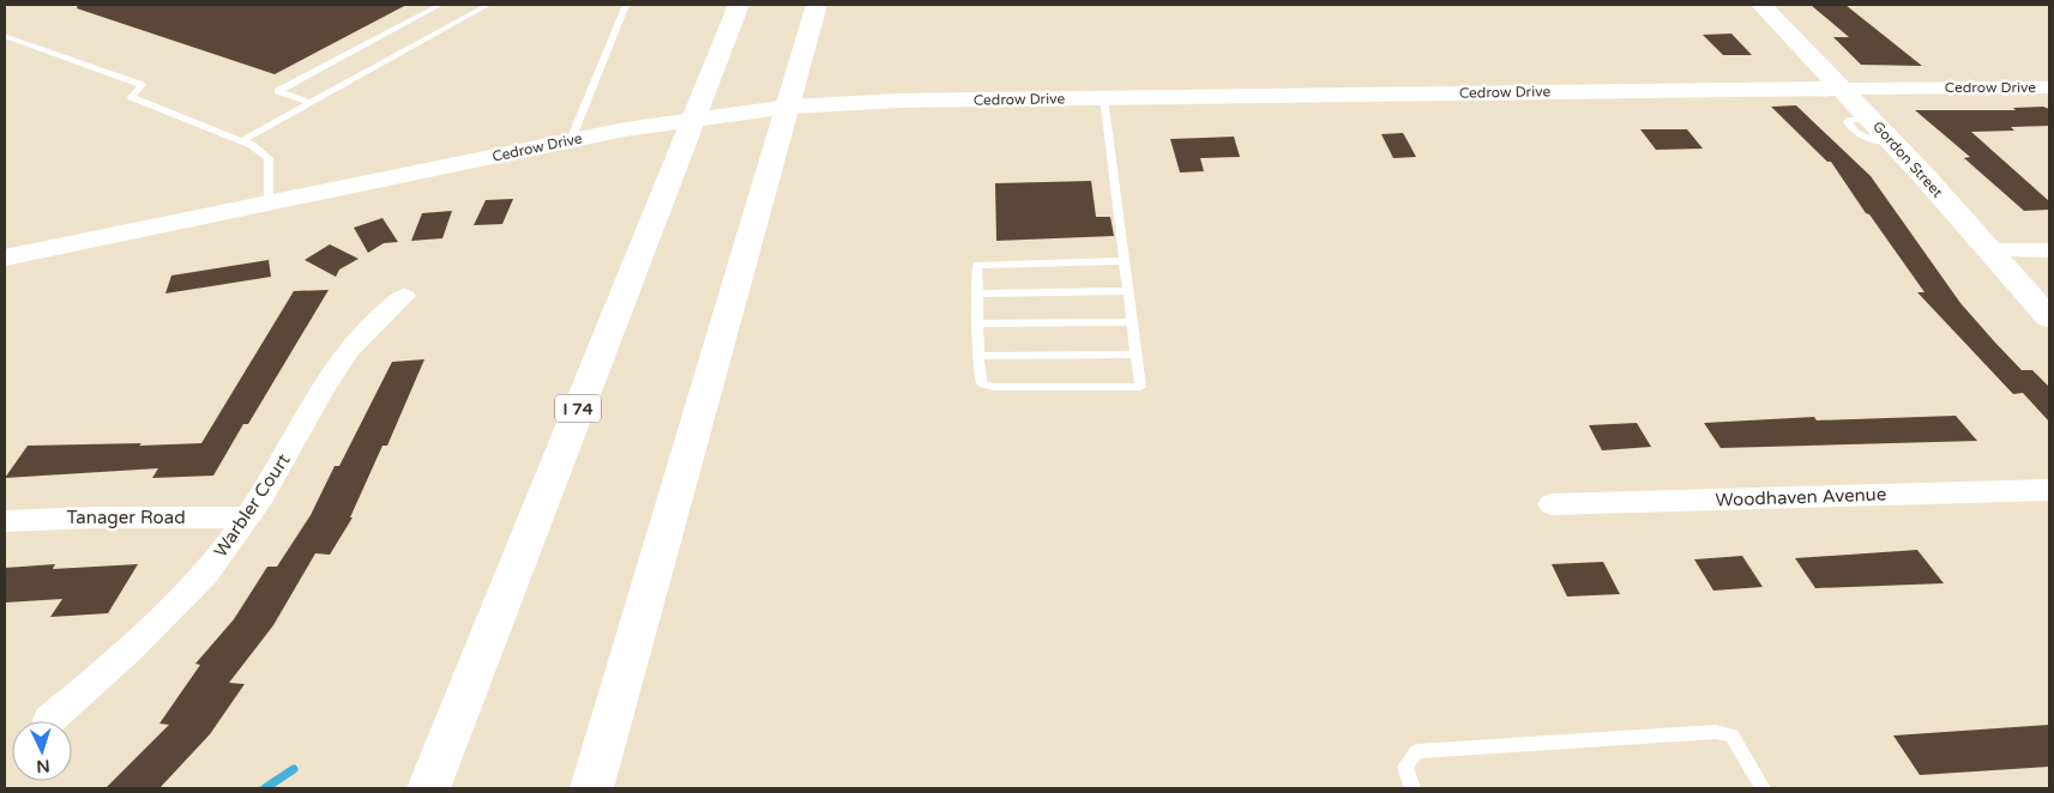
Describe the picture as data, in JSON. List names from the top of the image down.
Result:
{
  "streets": {
    "main road": ["Cedrow Drive", "Gordon Street", "I 74"],
    "street": ["Woodhaven Avenue", "Warbler Court", "Tanager Road"]
  },
  "crossings": [
    ["Cedrow Drive", "Gordon Street"],
    ["Warbler Court", "Tanager Road"]
  ],
  "north": "bottom"
}
